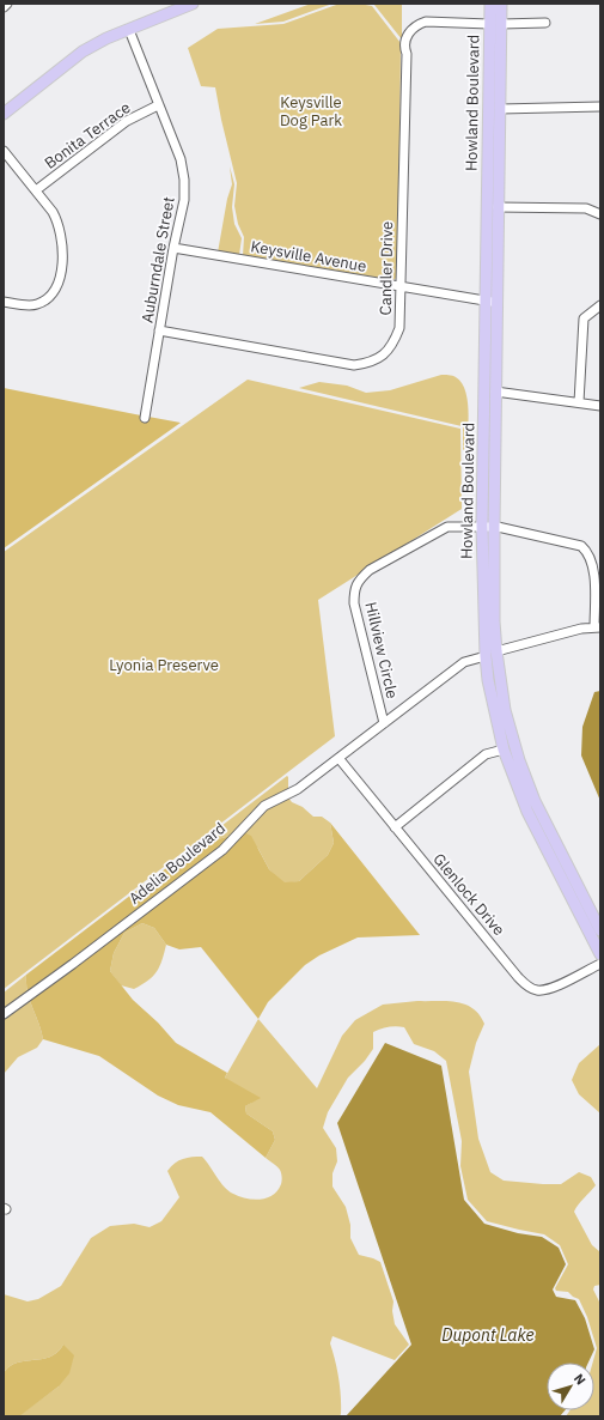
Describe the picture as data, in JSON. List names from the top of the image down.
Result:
{
  "streets": {
    "main road": ["Howland Boulevard"],
    "street": [
      "Bonita Terrace",
      "Keysville Avenue",
      "Auburndale Street",
      "Candler Drive",
      "Hillview Circle",
      "Adelia Boulevard",
      "Glenlock Drive"
    ]
  },
  "crossings": [
    ["Howland Boulevard", "Keysville Avenue"],
    ["Howland Boulevard", "Candler Drive"],
    ["Howland Boulevard", "Hillview Circle"],
    ["Howland Boulevard", "Adelia Boulevard"],
    ["Bonita Terrace", "Auburndale Street"],
    ["Keysville Avenue", "Auburndale Street"],
    ["Keysville Avenue", "Candler Drive"],
    ["Auburndale Street", "Candler Drive"],
    ["Hillview Circle", "Adelia Boulevard"],
    ["Adelia Boulevard", "Glenlock Drive"]
  ],
  "water": ["Dupont Lake"],
  "parks": ["Keysville Dog Park", "Lyonia Preserve"],
  "north": "top right"
}
